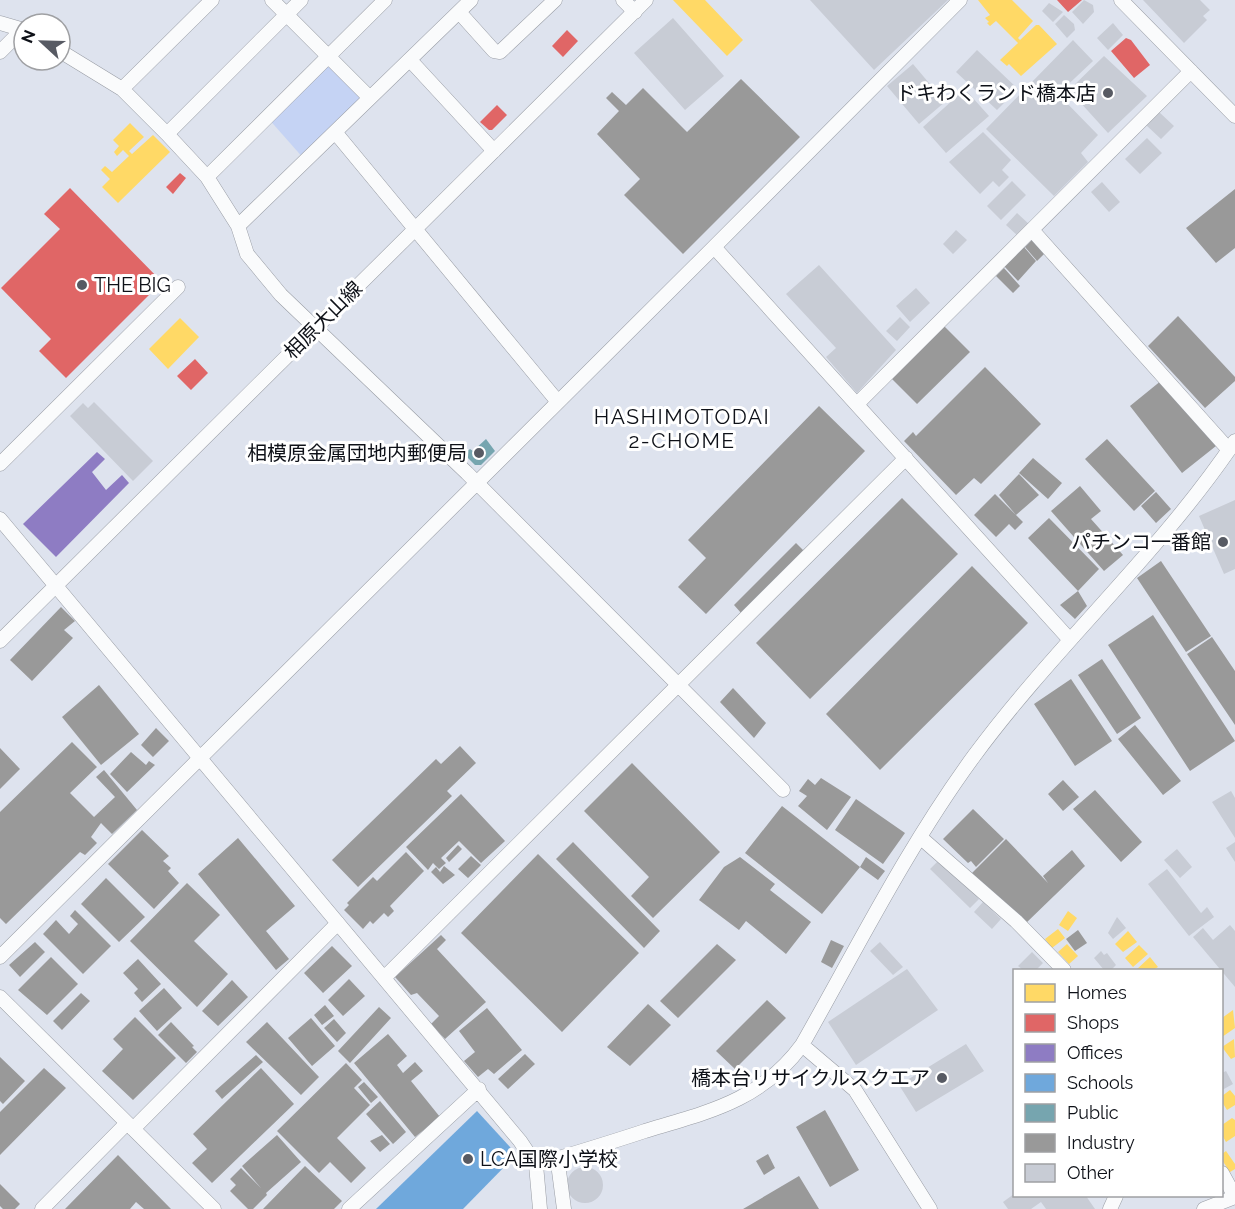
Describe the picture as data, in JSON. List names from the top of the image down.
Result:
{
  "streets": {
    "street": ["相原大山線"]
  },
  "districts": ["HASHIMOTODAI 2-CHOME"],
  "places": [
    "ドキわくランド橋本店",
    "THE BIG",
    "相模原金属団地内郵便局",
    "パチンコ一番館",
    "橋本台リサイクルスクエア",
    "LCA国際小学校"
  ],
  "legend": [
    "Homes",
    "Shops",
    "Offices",
    "Schools",
    "Public",
    "Industry",
    "Other"
  ],
  "north": "left"
}
